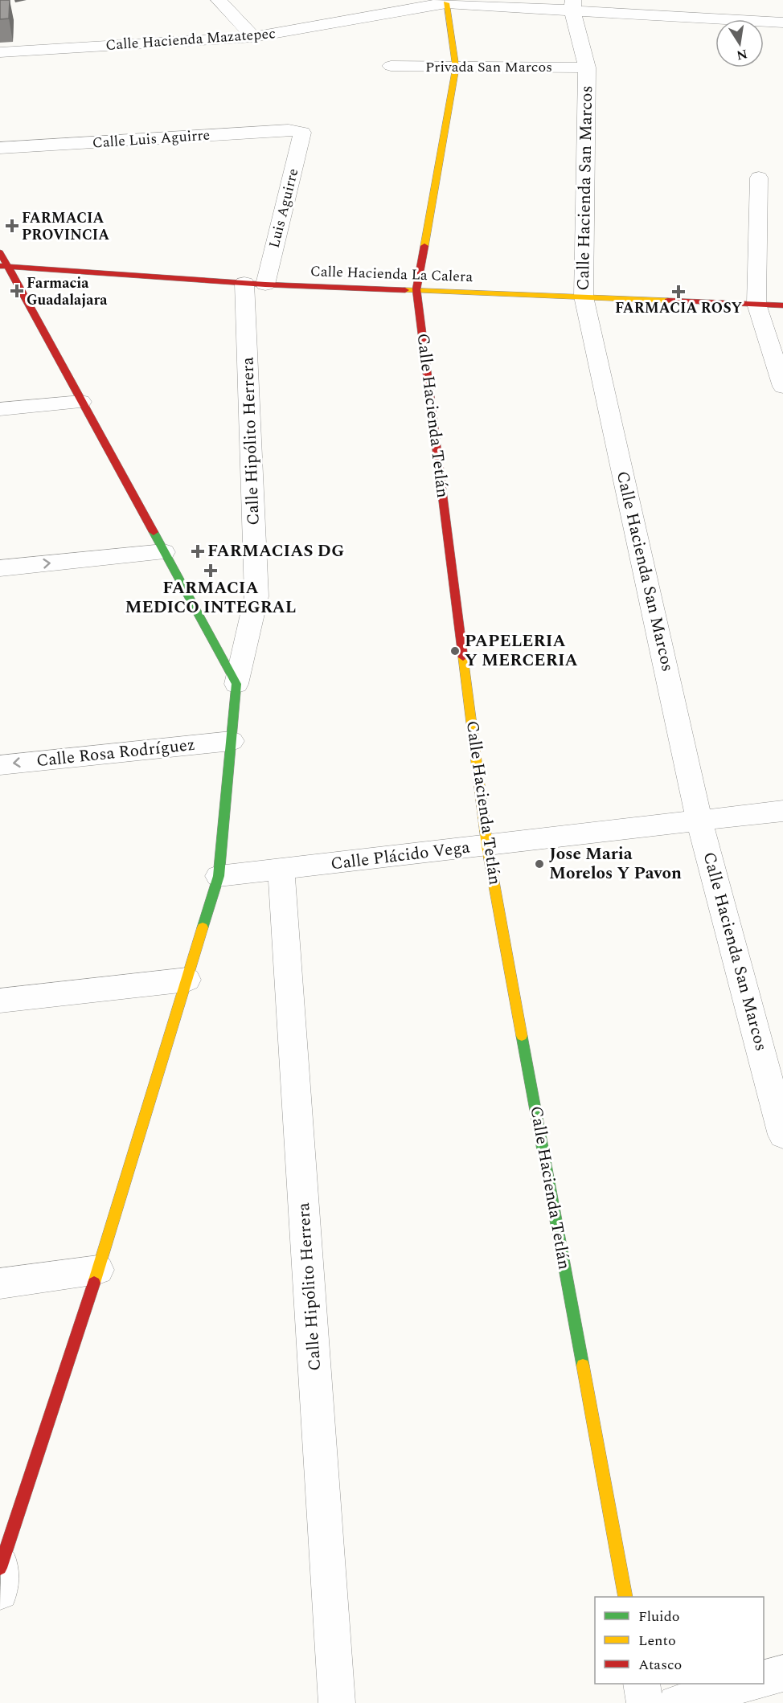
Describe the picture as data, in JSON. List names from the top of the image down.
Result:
{
  "streets": {
    "street": [
      "Calle Hacienda Mazatepec",
      "Privada San Marcos",
      "Calle Luis Aguirre",
      "Calle Hacienda San Marcos",
      "Luis Aguirre",
      "Calle Hacienda La Calera",
      "Calle Hacienda Tetlán",
      "Calle Hipólito Herrera",
      "Calle Rosa Rodríguez",
      "Calle Plácido Vega"
    ]
  },
  "crossings": [
    ["Calle Hacienda Mazatepec", "Calle Hacienda San Marcos"],
    ["Calle Hacienda Mazatepec", "Calle Hacienda Tetlán"],
    ["Privada San Marcos", "Calle Hacienda San Marcos"],
    ["Privada San Marcos", "Calle Hacienda Tetlán"],
    ["Calle Luis Aguirre", "Luis Aguirre"],
    ["Calle Hacienda San Marcos", "Calle Hacienda La Calera"],
    ["Calle Hacienda San Marcos", "Calle Plácido Vega"],
    ["Luis Aguirre", "Calle Hacienda La Calera"],
    ["Luis Aguirre", "Calle Hipólito Herrera"],
    ["Calle Hacienda La Calera", "Calle Hacienda Tetlán"],
    ["Calle Hacienda La Calera", "Calle Hipólito Herrera"],
    ["Calle Hacienda Tetlán", "Calle Plácido Vega"],
    ["Calle Hipólito Herrera", "Calle Plácido Vega"]
  ],
  "places": {
    "health": [
      "FARMACIA PROVINCIA",
      "Farmacia Guadalajara",
      "FARMACIA ROSY",
      "FARMACIAS DG",
      "FARMACIA MEDICO INTEGRAL"
    ],
    "other": ["PAPELERIA Y MERCERIA", "Jose Maria Morelos Y Pavon"]
  },
  "legend": ["Fluido", "Lento", "Atasco"],
  "north": "bottom"
}
